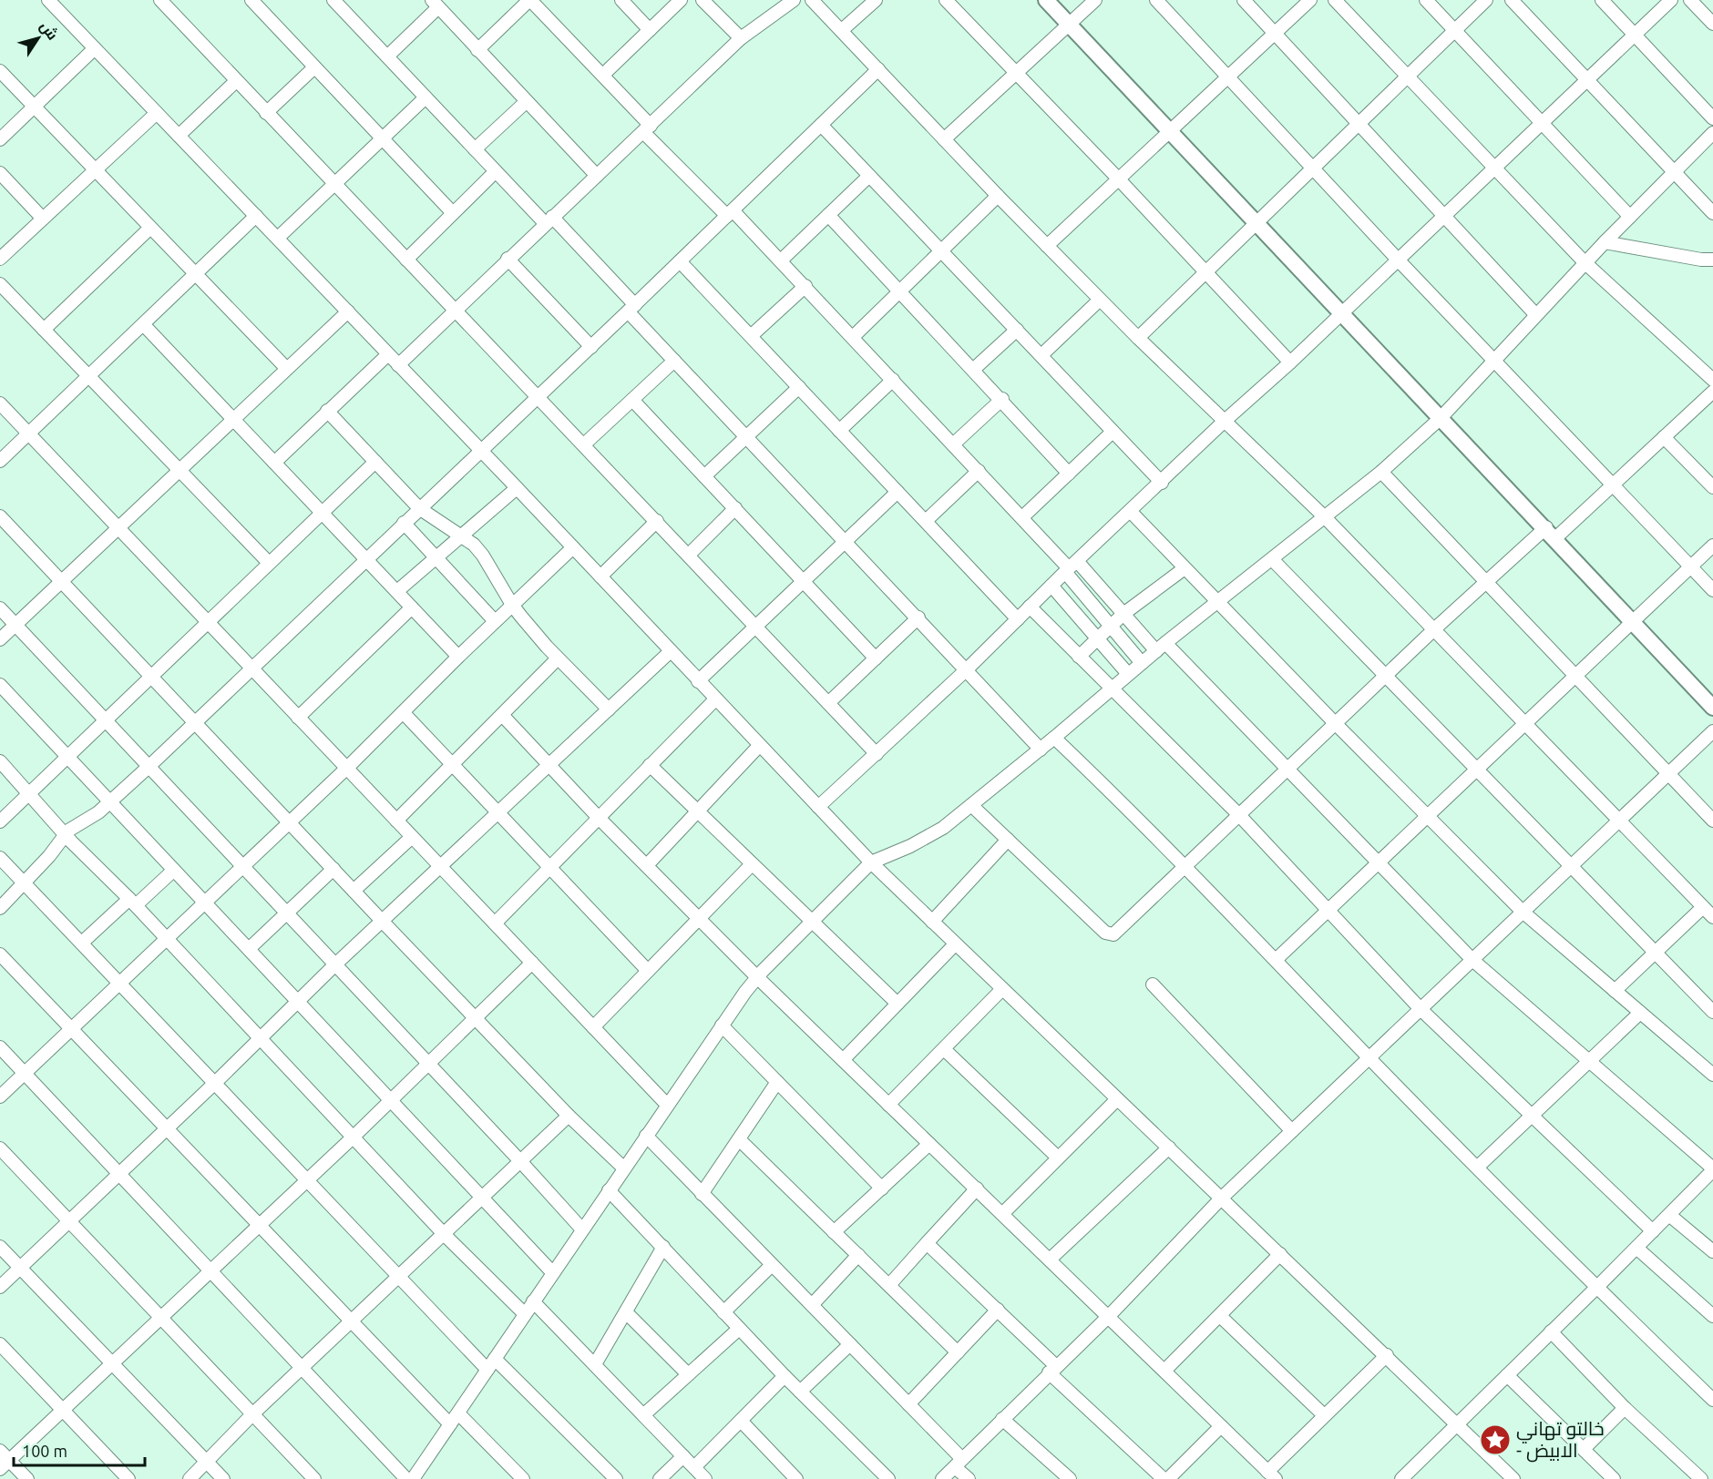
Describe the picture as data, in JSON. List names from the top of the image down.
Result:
{
  "places": {
    "place": ["خالتو تهاني - الابيض"]
  },
  "scale_bar": "100 m",
  "north": "top right"
}
